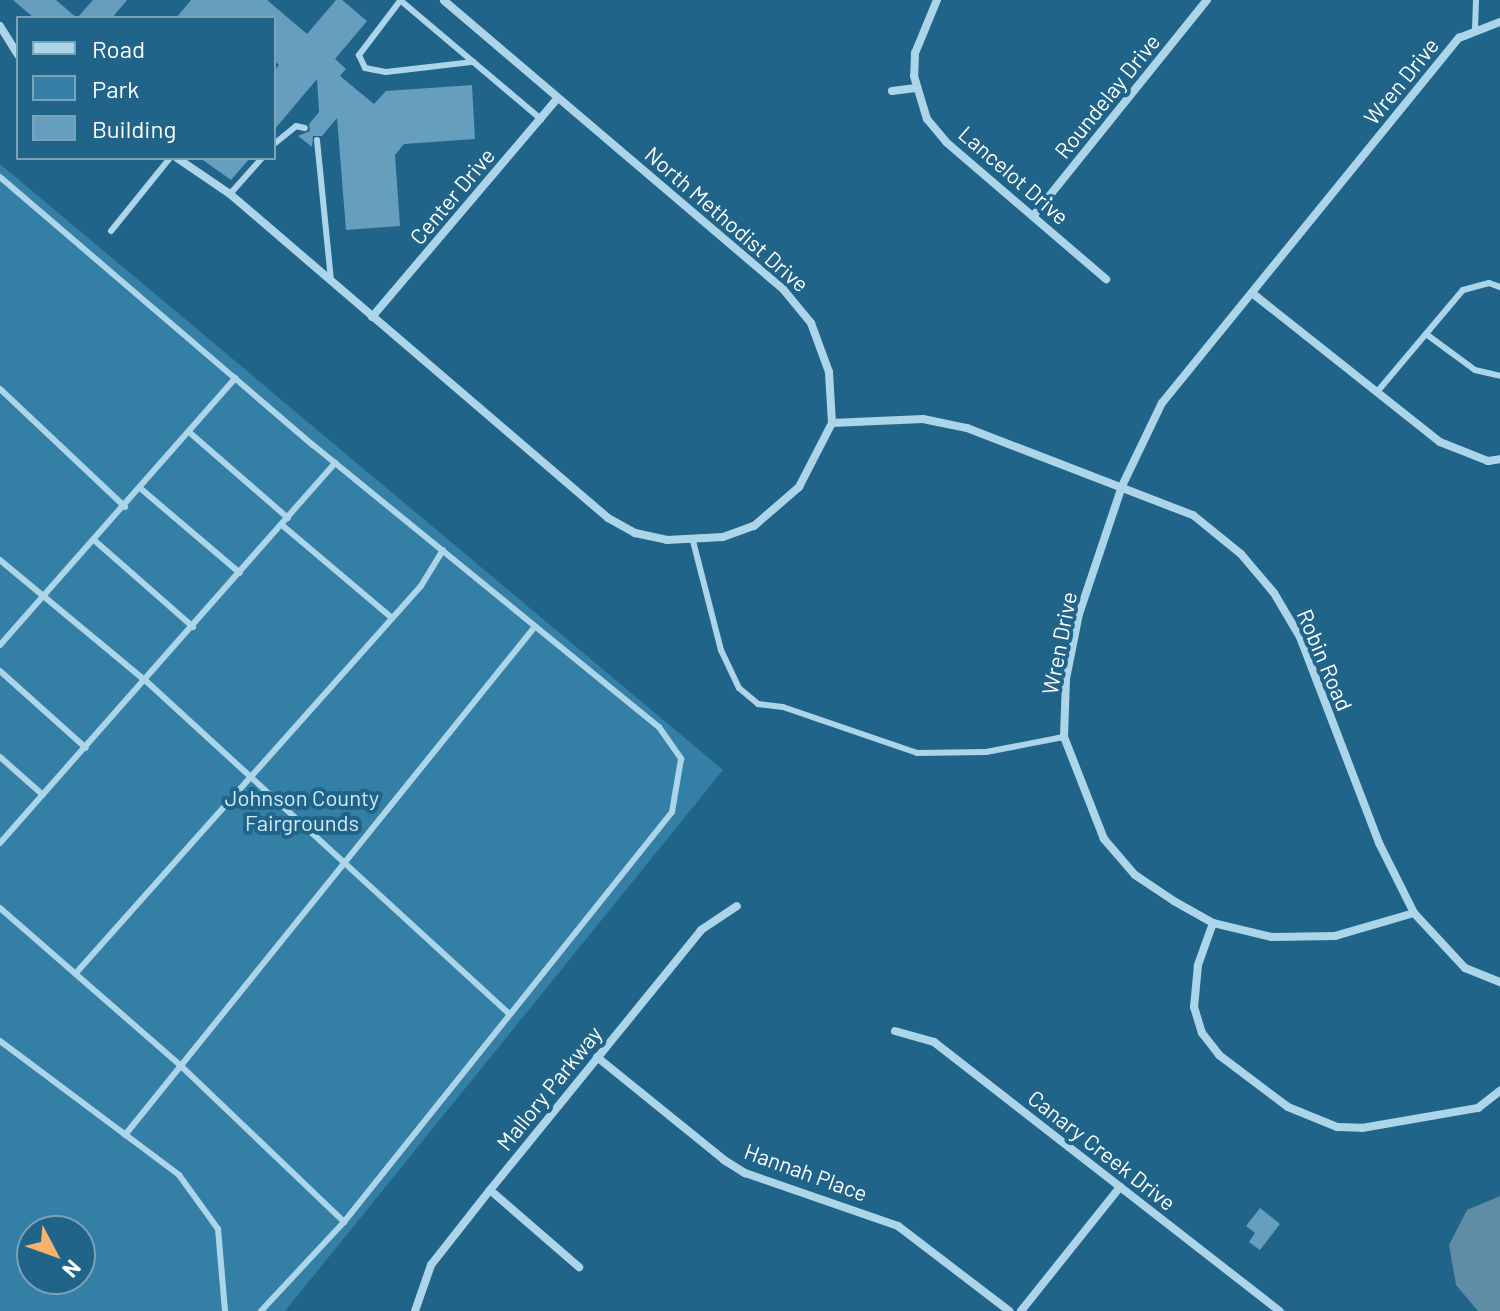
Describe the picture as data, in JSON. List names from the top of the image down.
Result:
{
  "streets": {
    "street": [
      "Wren Drive",
      "Roundelay Drive",
      "Lancelot Drive",
      "Center Drive",
      "North Methodist Drive",
      "Robin Road",
      "Mallory Parkway",
      "Canary Creek Drive",
      "Hannah Place"
    ]
  },
  "crossings": [
    ["Wren Drive", "Robin Road"],
    ["Roundelay Drive", "Lancelot Drive"],
    ["Center Drive", "North Methodist Drive"],
    ["North Methodist Drive", "Robin Road"],
    ["Mallory Parkway", "Hannah Place"]
  ],
  "parks": ["Johnson County Fairgrounds"],
  "legend": ["Road", "Park", "Building"],
  "north": "bottom right"
}
